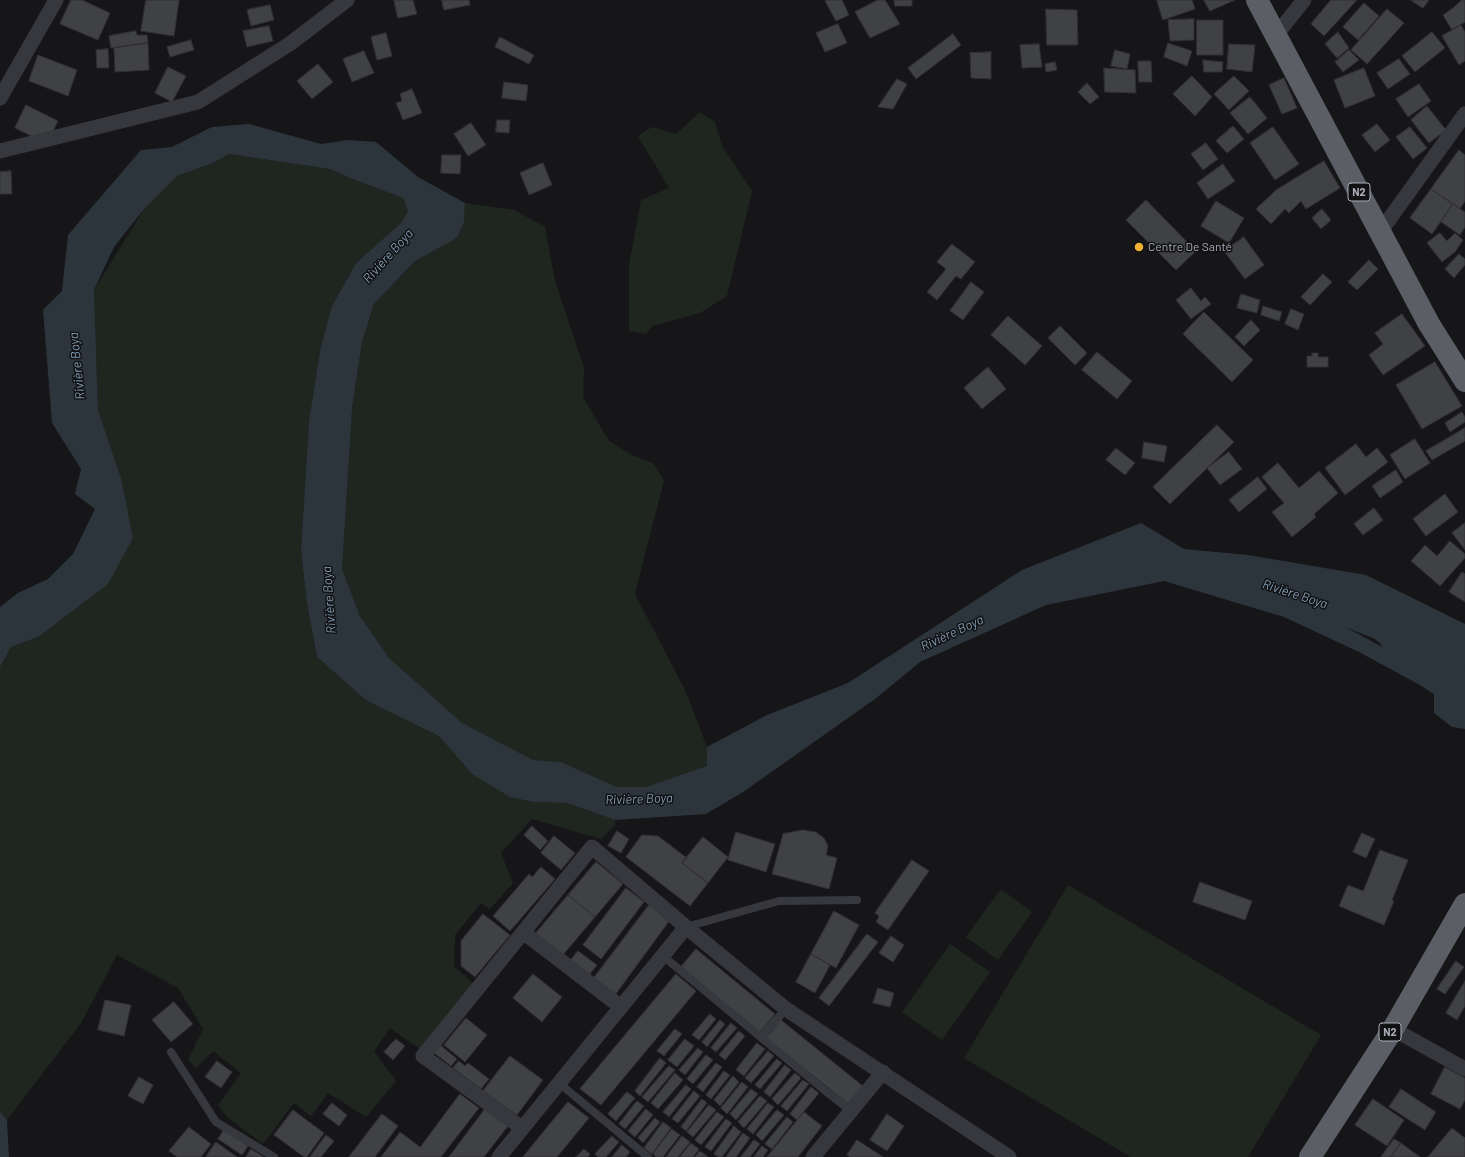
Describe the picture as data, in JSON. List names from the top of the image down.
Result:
{
  "streets": {
    "highway": ["N2"]
  },
  "water": ["Rivière Boya"],
  "places": ["Centre De Santé"]
}
